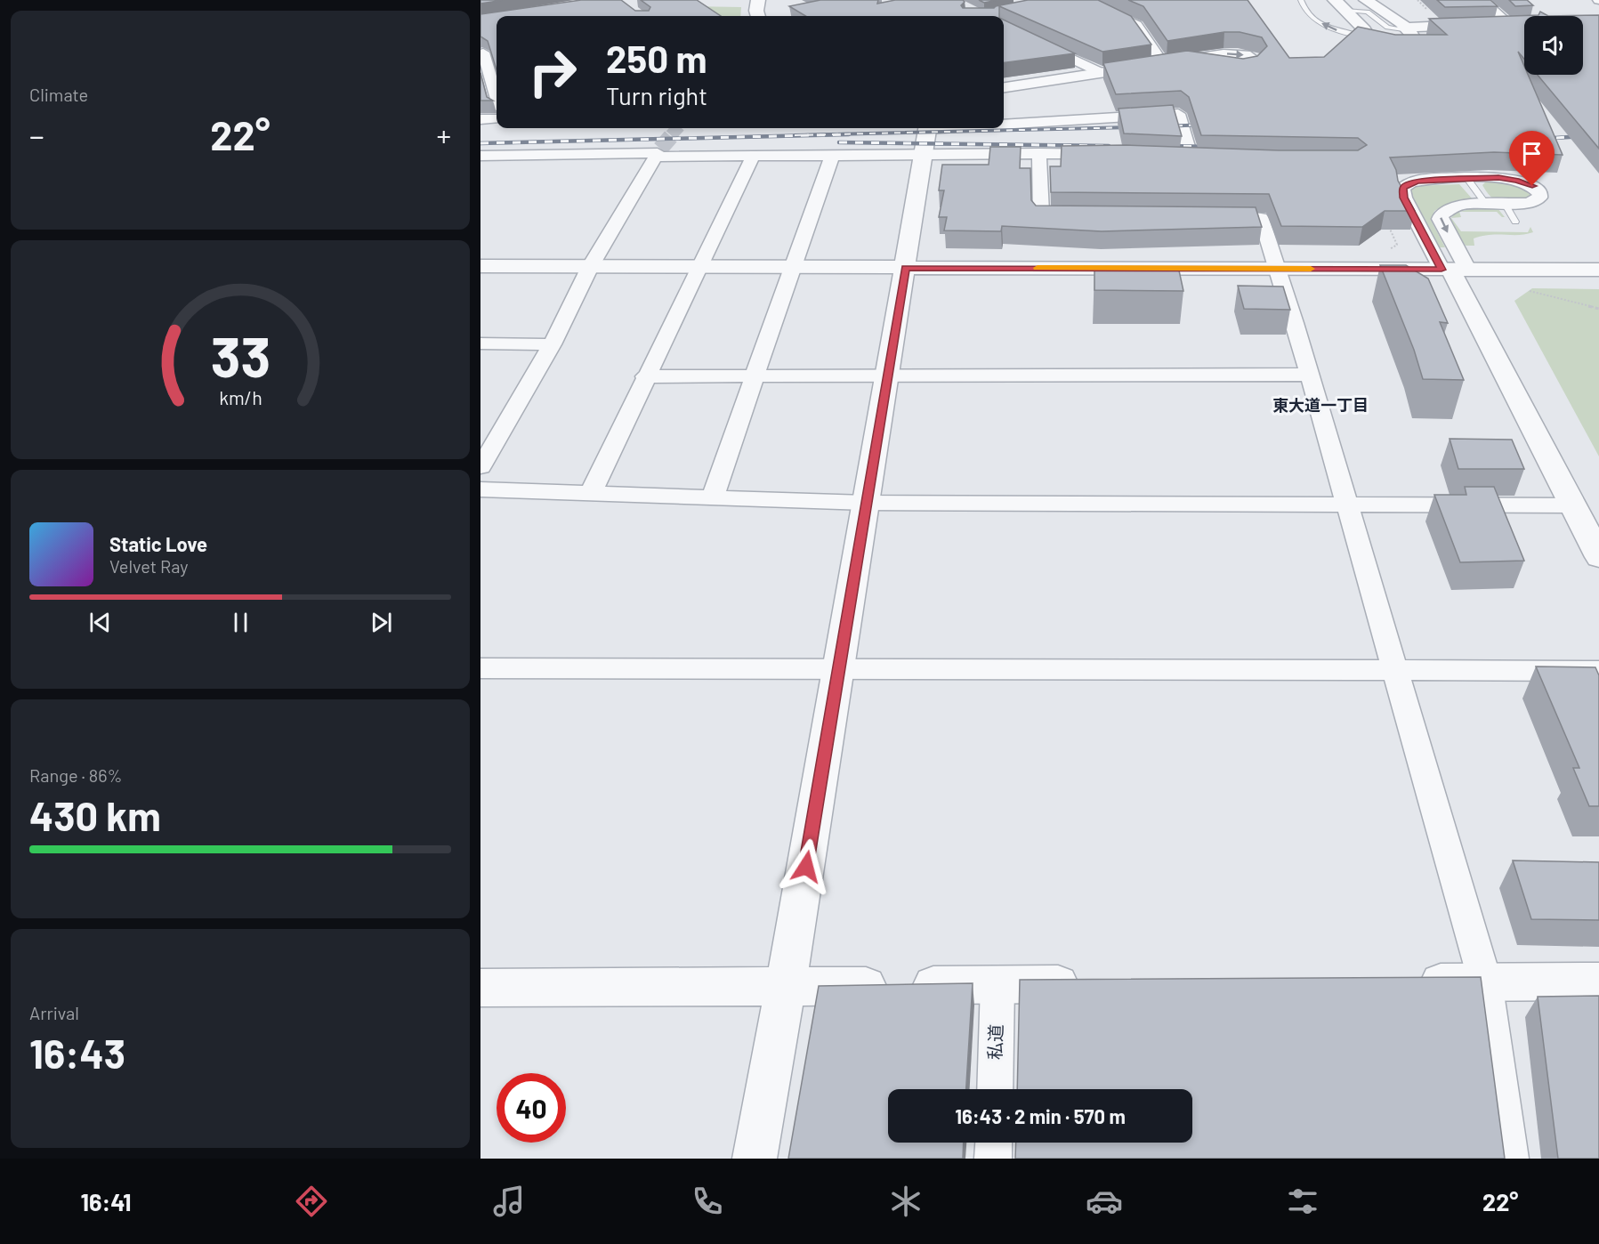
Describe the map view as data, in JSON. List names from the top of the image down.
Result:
{
  "streets": {
    "street": ["私道"]
  },
  "districts": ["東大道一丁目"],
  "page": {
    "tile": [
      "Climate",
      ["Range · 86%", "430 km"],
      ["Arrival", "16:43"]
    ],
    "turn": ["250 m", "Turn right"],
    "heat": ["−", "22°", "+"],
    "song": ["Static Love", "Velvet Ray"],
    "limit": "40",
    "trip": "16:43 · 2 min · 570 m",
    "tabs": ["16:41", "22°"],
    "gauge": ["33", "km/h"]
  }
}
